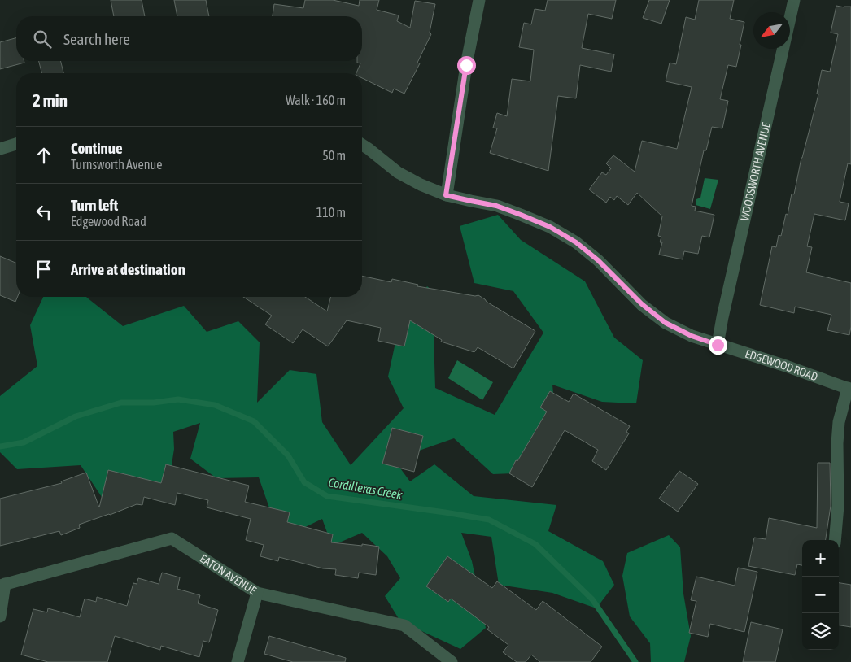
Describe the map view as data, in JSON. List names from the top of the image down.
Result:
{
  "streets": {
    "street": ["WOODSWORTH AVENUE", "EDGEWOOD ROAD", "EATON AVENUE"]
  },
  "crossings": [
    ["WOODSWORTH AVENUE", "EDGEWOOD ROAD"]
  ],
  "water": ["Cordilleras Creek"],
  "north": "bottom left",
  "page": {
    "search": "Search here",
    "heading": ["2 min", "Walk · 160 m"],
    "list": [
      ["Continue", "Turnsworth Avenue", "50 m"],
      ["Turn left", "Edgewood Road", "110 m"],
      "Arrive at destination"
    ],
    "map_buttons": ["+", "−"]
  }
}
